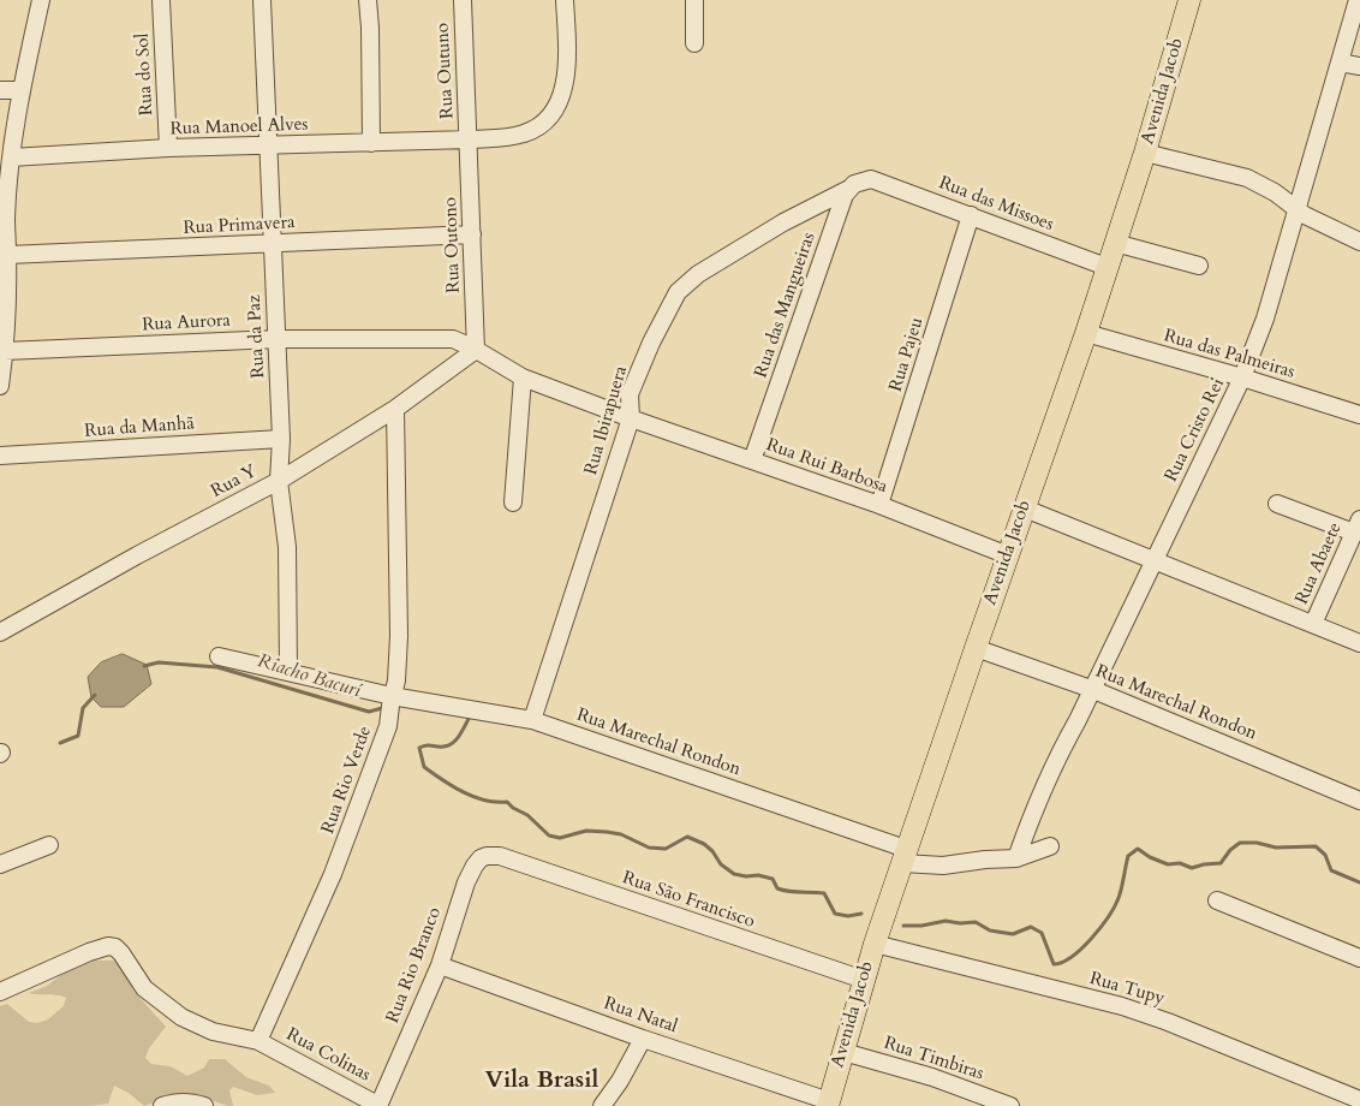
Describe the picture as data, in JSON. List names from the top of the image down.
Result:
{
  "streets": {
    "main road": ["Avenida Jacob"],
    "street": [
      "Rua Outuno",
      "Rua do Sol",
      "Rua Manoel Alves",
      "Rua das Missoes",
      "Rua Primavera",
      "Rua Outono",
      "Rua das Mangueiras",
      "Rua Aurora",
      "Rua da Paz",
      "Rua Pajeu",
      "Rua das Palmeiras",
      "Rua Ibirapuera",
      "Rua da Manhã",
      "Rua Cristo Rei",
      "Rua Rui Barbosa",
      "Rua Y",
      "Rua Abaete",
      "Rua Marechal Rondon",
      "Rua Rio Verde",
      "Rua São Francisco",
      "Rua Rio Branco",
      "Rua Tupy",
      "Rua Natal",
      "Rua Colinas",
      "Rua Timbiras"
    ]
  },
  "crossings": [
    ["Rua Outuno", "Rua Manoel Alves"],
    ["Rua Outuno", "Rua Outono"],
    ["Rua do Sol", "Rua Manoel Alves"],
    ["Avenida Jacob", "Rua das Missoes"],
    ["Avenida Jacob", "Rua das Palmeiras"],
    ["Avenida Jacob", "Rua Rui Barbosa"],
    ["Avenida Jacob", "Rua Marechal Rondon"],
    ["Avenida Jacob", "Rua São Francisco"],
    ["Avenida Jacob", "Rua Tupy"],
    ["Avenida Jacob", "Rua Natal"],
    ["Avenida Jacob", "Rua Timbiras"],
    ["Rua Manoel Alves", "Rua Outono"],
    ["Rua Manoel Alves", "Rua da Paz"],
    ["Rua das Missoes", "Rua das Mangueiras"],
    ["Rua das Missoes", "Rua Pajeu"],
    ["Rua das Missoes", "Rua Ibirapuera"],
    ["Rua Primavera", "Rua Outono"],
    ["Rua Primavera", "Rua da Paz"],
    ["Rua Outono", "Rua Aurora"],
    ["Rua Outono", "Rua Y"],
    ["Rua das Mangueiras", "Rua Ibirapuera"],
    ["Rua das Mangueiras", "Rua Rui Barbosa"],
    ["Rua Aurora", "Rua da Paz"],
    ["Rua Aurora", "Rua Rui Barbosa"],
    ["Rua Aurora", "Rua Y"],
    ["Rua da Paz", "Rua da Manhã"],
    ["Rua da Paz", "Rua Y"],
    ["Rua da Paz", "Rua Marechal Rondon"],
    ["Rua Pajeu", "Rua Rui Barbosa"],
    ["Rua das Palmeiras", "Rua Cristo Rei"],
    ["Rua Ibirapuera", "Rua Rui Barbosa"],
    ["Rua Ibirapuera", "Rua Marechal Rondon"],
    ["Rua Cristo Rei", "Rua Marechal Rondon"],
    ["Rua Y", "Rua Rio Verde"],
    ["Rua Marechal Rondon", "Rua Rio Verde"],
    ["Rua Rio Verde", "Rua Colinas"],
    ["Rua São Francisco", "Rua Rio Branco"],
    ["Rua Rio Branco", "Rua Natal"],
    ["Rua Rio Branco", "Rua Colinas"]
  ],
  "districts": ["Vila Brasil"],
  "water": ["Riacho Bacurí"]
}
